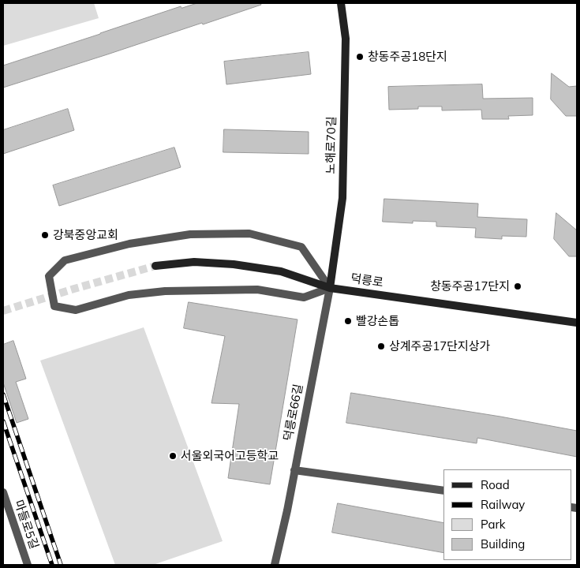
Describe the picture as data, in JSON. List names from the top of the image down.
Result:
{
  "streets": {
    "main road": ["노해로70길", "덕릉로"],
    "street": ["덕릉로66길", "마들로5길"]
  },
  "crossings": [
    ["노해로70길", "덕릉로"],
    ["노해로70길", "덕릉로66길"],
    ["덕릉로", "덕릉로66길"]
  ],
  "places": [
    "창동주공18단지",
    "강북중앙교회",
    "창동주공17단지",
    "빨강손톱",
    "상계주공17단지상가",
    "서울외국어고등학교"
  ],
  "legend": [
    "Road",
    "Railway",
    "Park",
    "Building"
  ]
}
